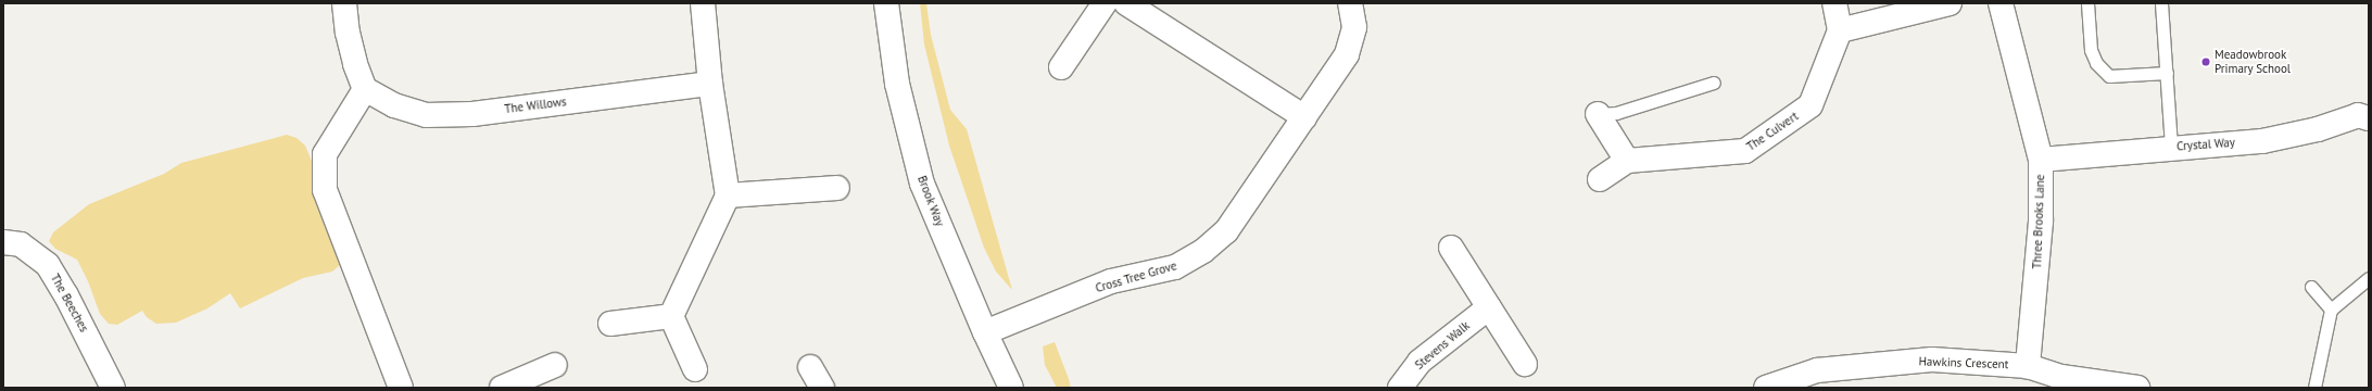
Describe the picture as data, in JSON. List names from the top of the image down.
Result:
{
  "streets": {
    "street": [
      "The Willows",
      "The Culvert",
      "Crystal Way",
      "Brook Way",
      "Three Brooks Lane",
      "Cross Tree Grove",
      "The Beeches",
      "Stevens Walk",
      "Hawkins Crescent"
    ]
  },
  "crossings": [
    ["Crystal Way", "Three Brooks Lane"],
    ["Brook Way", "Cross Tree Grove"],
    ["Three Brooks Lane", "Hawkins Crescent"]
  ],
  "places": ["Meadowbrook Primary School"]
}
